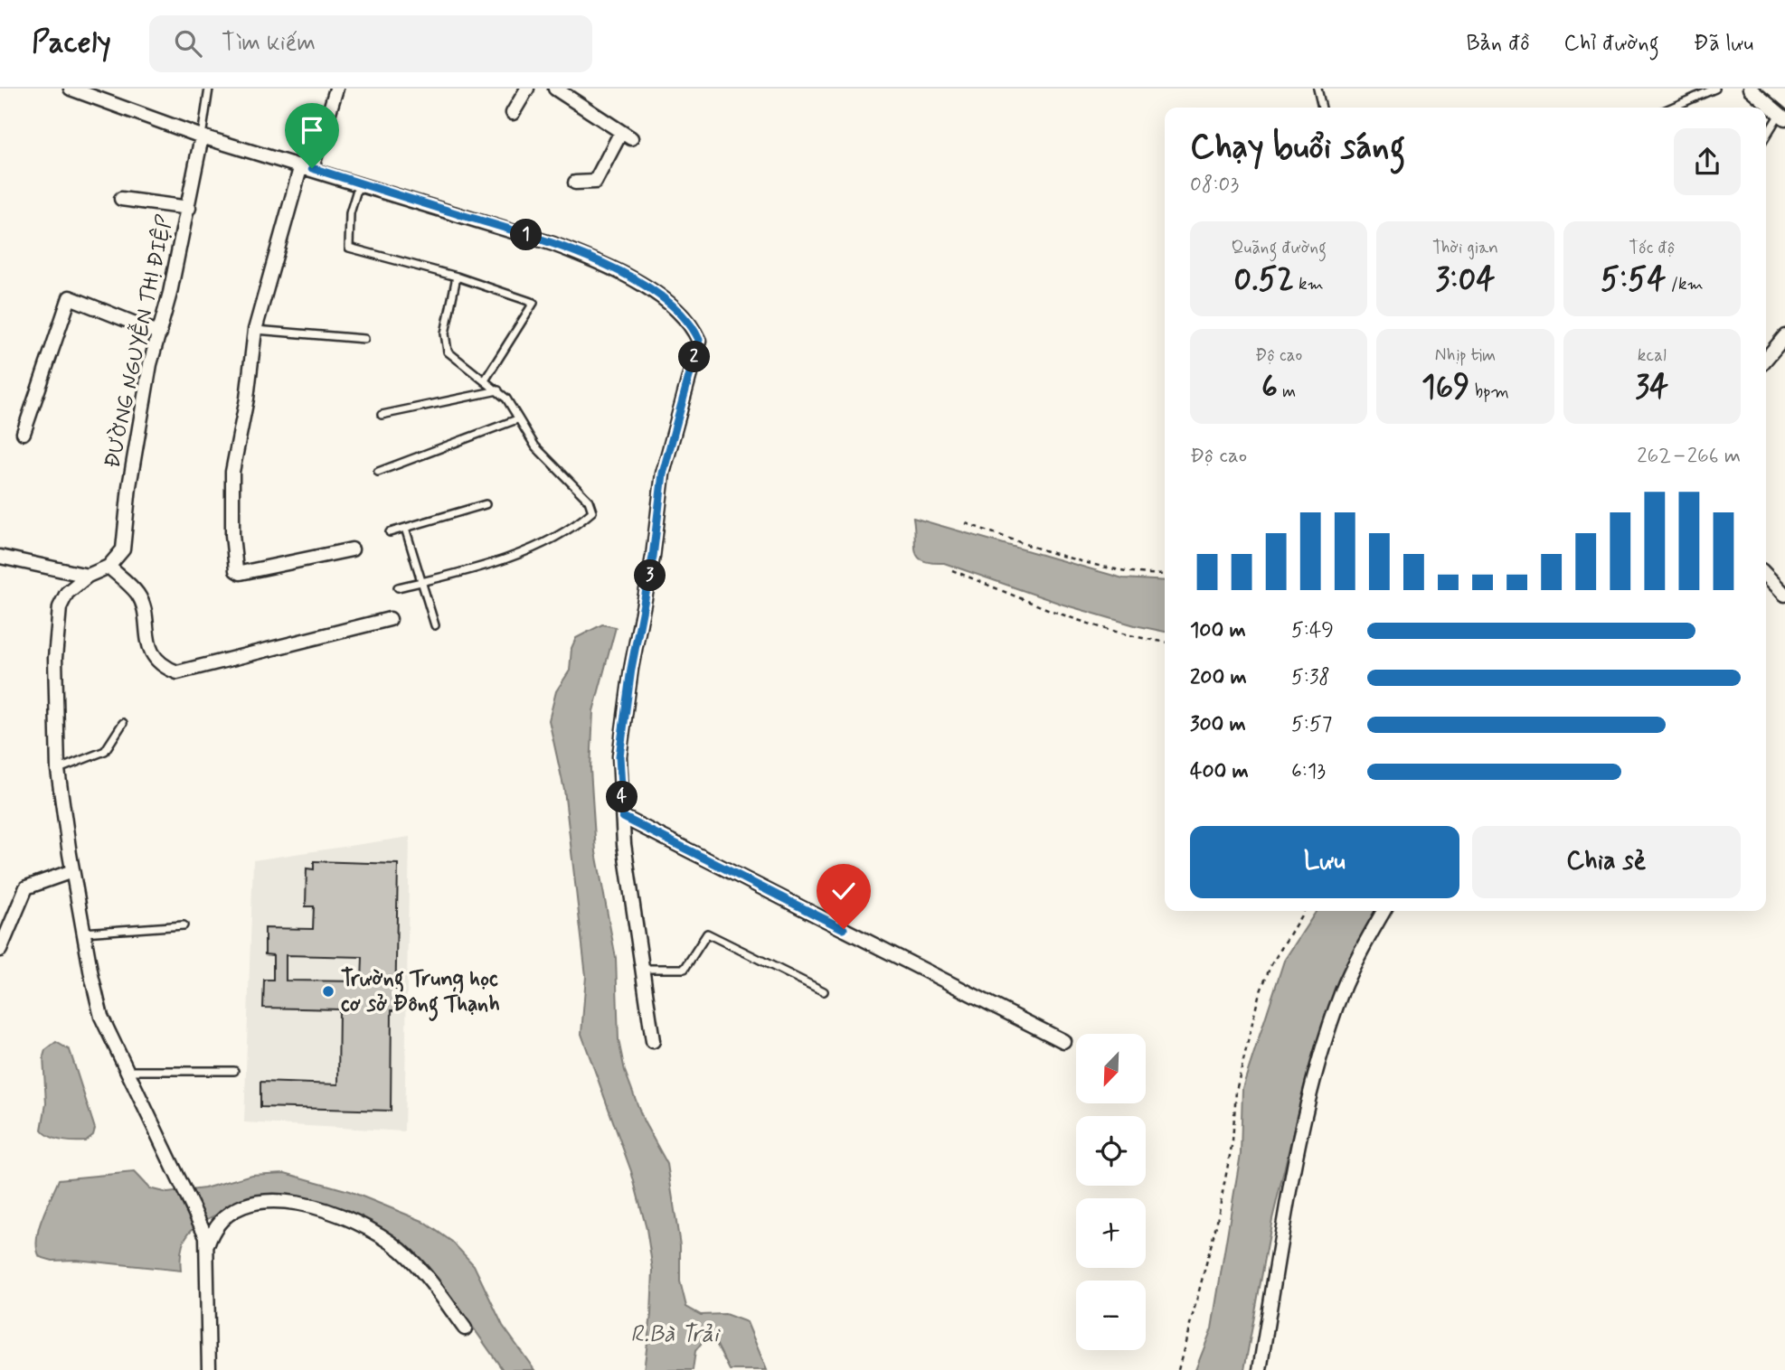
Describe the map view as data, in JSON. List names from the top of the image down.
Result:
{
  "streets": {
    "street": ["ĐƯỜNG NGUYỄN THỊ ĐIỆP"]
  },
  "water": ["R.Bà Trải"],
  "places": ["Trường Trung học cơ sở Đông Thạnh"],
  "north": "bottom left",
  "page": {
    "header": "Pacely",
    "search": "Tìm kiếm",
    "nav": ["Bản đồ", "Chỉ đường", "Đã lưu"],
    "heading": ["Chạy buổi sáng", "08:03"],
    "stats": [
      ["Quãng đường", "0.52 km"],
      ["Thời gian", "3:04"],
      ["Tốc độ", "5:54 /km"],
      ["Độ cao", "6 m"],
      ["Nhịp tim", "169 bpm"],
      ["kcal", "34"]
    ],
    "pins": [
      "1",
      "2",
      "3",
      "4"
    ],
    "chart": ["Độ cao", "262–266 m"],
    "list": [
      {
        "name": "100 m",
        "note": "5:49"
      },
      {
        "name": "200 m",
        "note": "5:38"
      },
      {
        "name": "300 m",
        "note": "5:57"
      },
      {
        "name": "400 m",
        "note": "6:13"
      }
    ],
    "buttons": ["Lưu", "Chia sẻ"],
    "map_buttons": ["+", "−"]
  }
}
